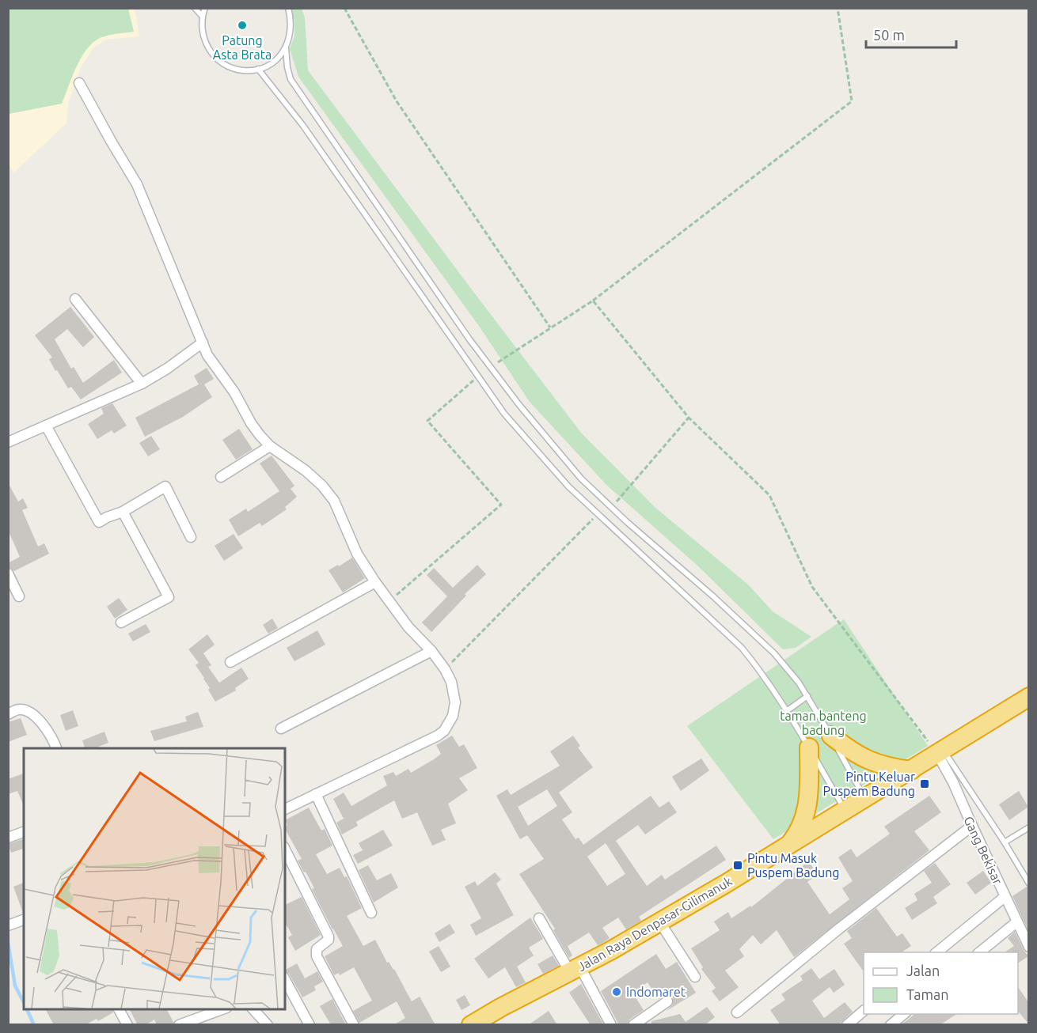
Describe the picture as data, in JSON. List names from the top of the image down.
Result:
{
  "streets": {
    "highway": ["Jalan Raya Denpasar-Gilimanuk"],
    "street": ["Gang Bekisar"]
  },
  "crossings": [
    ["Gang Bekisar", "Jalan Raya Denpasar-Gilimanuk"]
  ],
  "parks": ["taman banteng badung"],
  "places": {
    "other": ["Patung Asta Brata", "Indomaret"],
    "transit": ["Pintu Keluar Puspem Badung", "Pintu Masuk Puspem Badung"]
  },
  "legend": ["Jalan", "Taman"],
  "scale_bar": "50 m"
}
